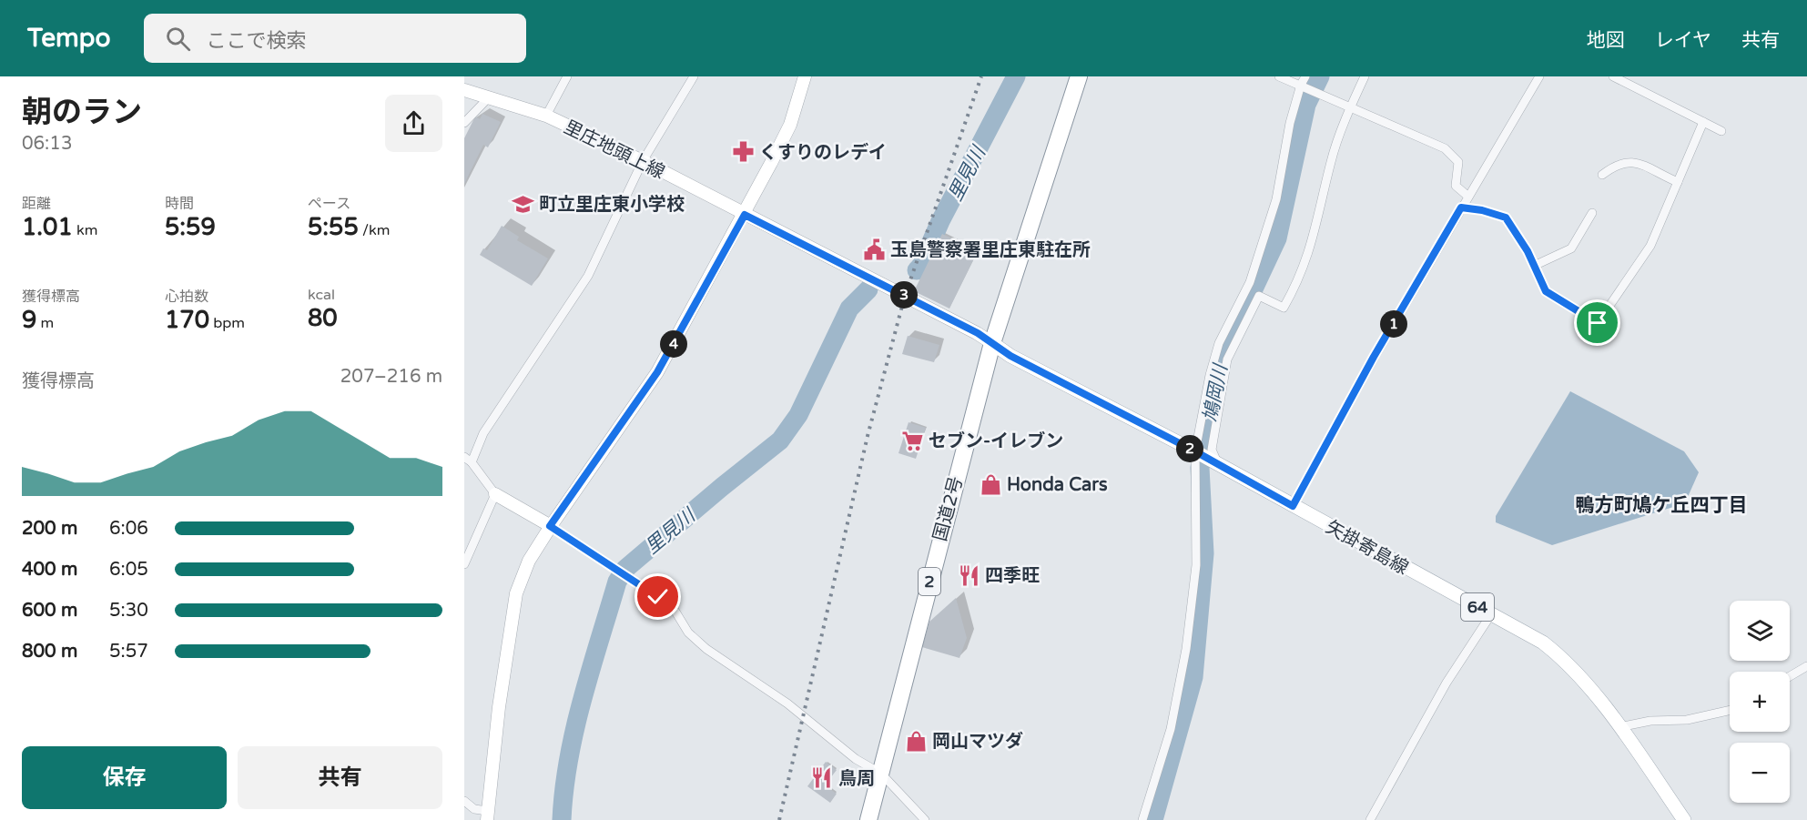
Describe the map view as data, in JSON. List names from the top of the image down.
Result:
{
  "streets": {
    "highway": ["国道2号", "2"],
    "main road": ["矢掛寄島線", "64"],
    "street": ["里庄地頭上線"]
  },
  "crossings": [
    ["里庄地頭上線", "国道2号"],
    ["里庄地頭上線", "矢掛寄島線"],
    ["国道2号", "矢掛寄島線"]
  ],
  "districts": ["鴨方町鳩ケ丘四丁目"],
  "water": ["里見川", "鳩岡川"],
  "places": {
    "pharmacy": ["くすりのレデイ"],
    "school or university": ["町立里庄東小学校"],
    "public building": ["玉島警察署里庄東駐在所"],
    "supermarket": ["セブン-イレブン"],
    "shop": ["Honda Cars", "岡山マツダ"],
    "restaurant": ["四季旺", "鳥周"]
  },
  "page": {
    "header": "Tempo",
    "search": "ここで検索",
    "nav": ["地図", "レイヤ", "共有"],
    "heading": ["朝のラン", "06:13"],
    "stats": [
      ["距離", "1.01 km"],
      ["時間", "5:59"],
      ["ペース", "5:55 /km"],
      ["獲得標高", "9 m"],
      ["心拍数", "170 bpm"],
      ["kcal", "80"]
    ],
    "pins": [
      "3",
      "1",
      "4",
      "2"
    ],
    "chart": ["獲得標高", "207–216 m"],
    "list": [
      {
        "name": "200 m",
        "note": "6:06"
      },
      {
        "name": "400 m",
        "note": "6:05"
      },
      {
        "name": "600 m",
        "note": "5:30"
      },
      {
        "name": "800 m",
        "note": "5:57"
      }
    ],
    "map_buttons": ["+", "−"],
    "buttons": ["保存", "共有"]
  }
}
